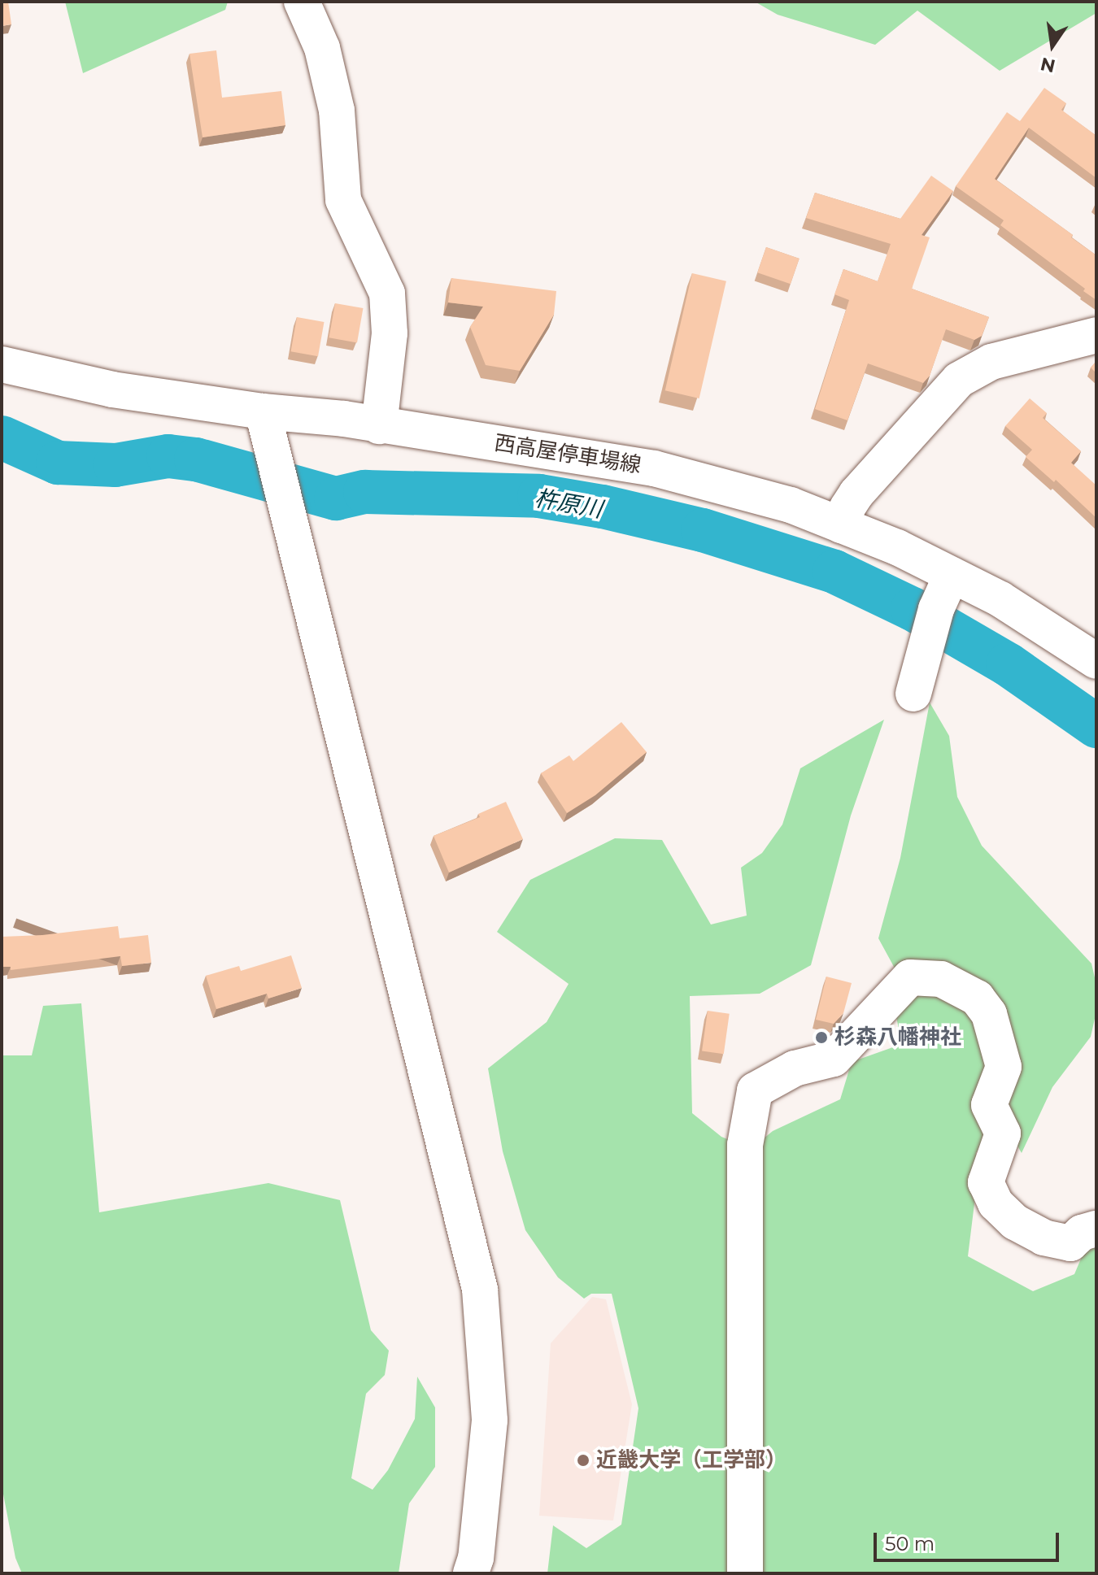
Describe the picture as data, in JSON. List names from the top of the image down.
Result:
{
  "streets": {
    "street": ["西高屋停車場線"]
  },
  "water": ["杵原川"],
  "places": ["杉森八幡神社", "近畿大学（工学部）"],
  "scale_bar": "50 m",
  "north": "bottom"
}
